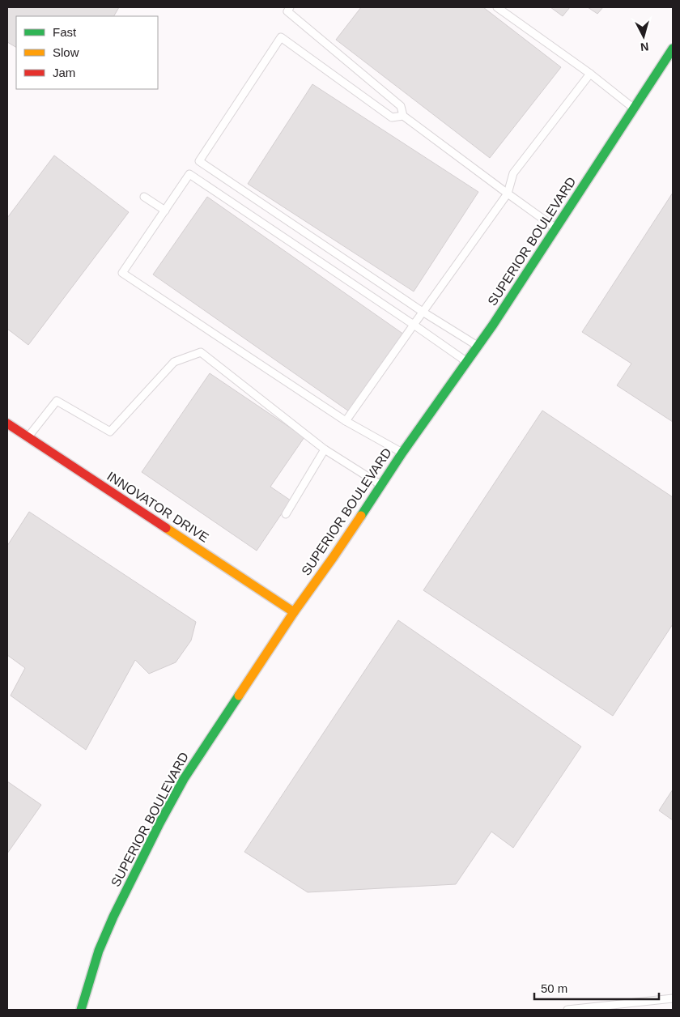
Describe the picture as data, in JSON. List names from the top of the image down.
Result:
{
  "streets": {
    "street": ["SUPERIOR BOULEVARD", "INNOVATOR DRIVE"]
  },
  "crossings": [
    ["SUPERIOR BOULEVARD", "INNOVATOR DRIVE"]
  ],
  "legend": ["Fast", "Slow", "Jam"],
  "scale_bar": "50 m",
  "north": "bottom"
}
